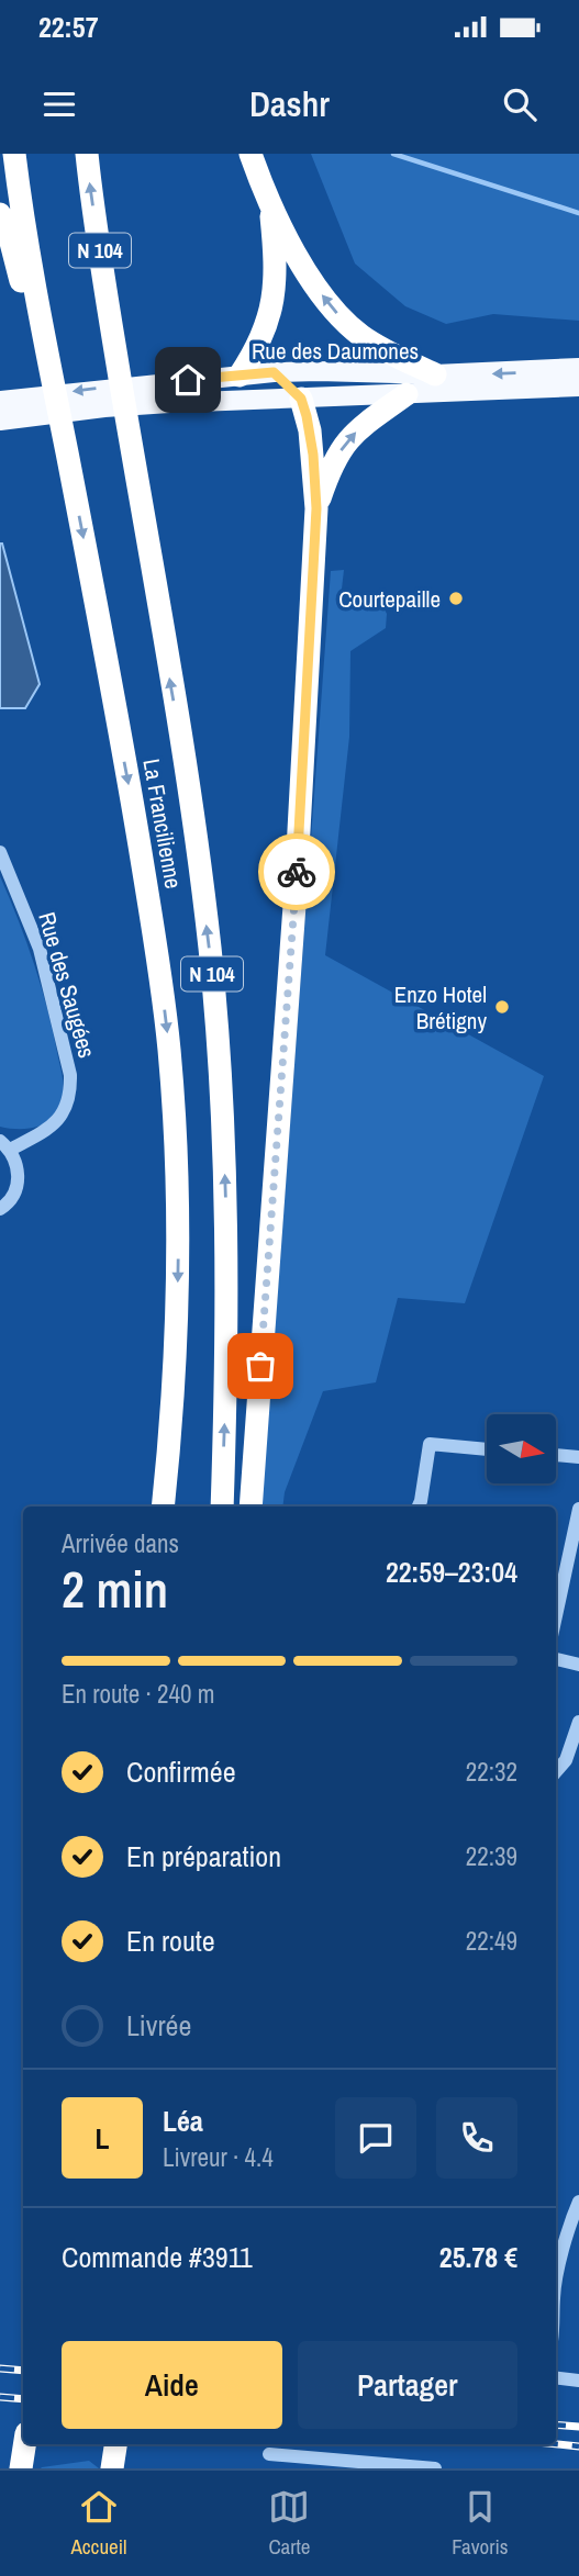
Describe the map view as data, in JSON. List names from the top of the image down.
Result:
{
  "streets": {
    "highway": ["N 104", "La Francilienne"],
    "main road": ["Rue des Daumones"],
    "street": ["Rue des Saugées"]
  },
  "places": ["Courtepaille", "Enzo Hotel Brétigny"],
  "north": "right",
  "page": {
    "status": "22:57",
    "header": "Dashr",
    "heading": ["2 min", "Arrivée dans", "22:59–23:04"],
    "panel": [
      "Léa",
      "Livreur · 4.4",
      "Commande #3911",
      "25.78 €"
    ],
    "bar": "En route · 240 m",
    "list": [
      ["Confirmée", "22:32"],
      ["En préparation", "22:39"],
      ["En route", "22:49"],
      "Livrée"
    ],
    "round": "L",
    "buttons": ["Aide", "Partager"],
    "tabs": ["Accueil", "Carte", "Favoris"]
  }
}
